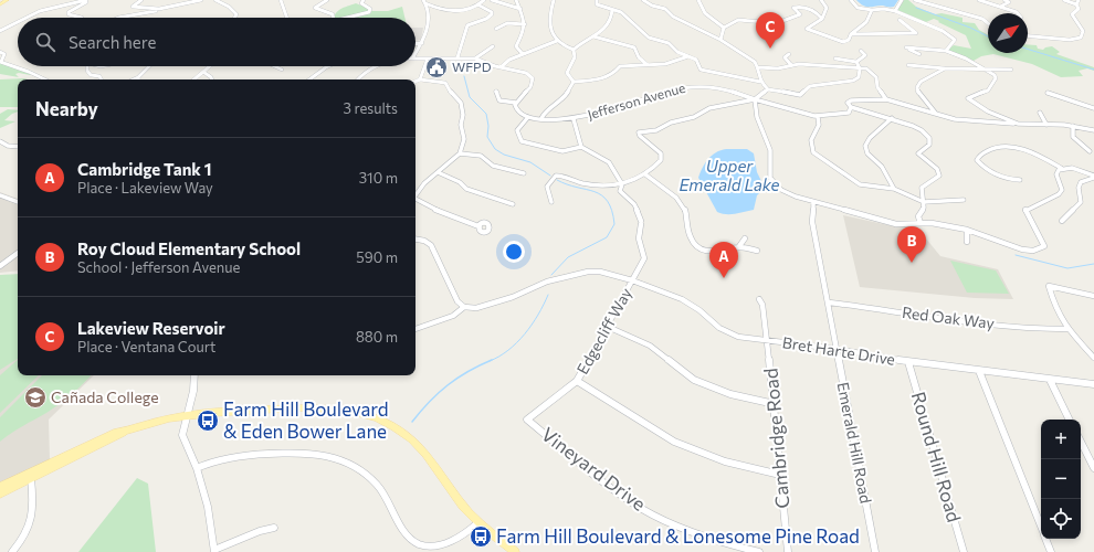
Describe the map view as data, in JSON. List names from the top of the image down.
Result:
{
  "streets": {
    "street": [
      "Jefferson Avenue",
      "Red Oak Way",
      "Edgecliff Way",
      "Bret Harte Drive",
      "Cambridge Road",
      "Emerald Hill Road",
      "Round Hill Road",
      "Vineyard Drive"
    ]
  },
  "crossings": [
    ["Red Oak Way", "Emerald Hill Road"],
    ["Edgecliff Way", "Bret Harte Drive"],
    ["Edgecliff Way", "Vineyard Drive"],
    ["Bret Harte Drive", "Cambridge Road"],
    ["Bret Harte Drive", "Emerald Hill Road"],
    ["Bret Harte Drive", "Round Hill Road"]
  ],
  "water": ["Upper Emerald Lake"],
  "places": {
    "public building": ["WFPD"],
    "school or university": ["Cañada College"],
    "bus stop": ["Farm Hill Boulevard & Eden Bower Lane", "Farm Hill Boulevard & Lonesome Pine Road"]
  },
  "north": "top right",
  "page": {
    "pins": ["C", "B", "A"],
    "search": "Search here",
    "heading": ["Nearby", "3 results"],
    "list": [
      {
        "mark": "A",
        "name": "Cambridge Tank 1",
        "note": "Place · Lakeview Way",
        "value": "310 m"
      },
      {
        "mark": "B",
        "name": "Roy Cloud Elementary School",
        "note": "School · Jefferson Avenue",
        "value": "590 m"
      },
      {
        "mark": "C",
        "name": "Lakeview Reservoir",
        "note": "Place · Ventana Court",
        "value": "880 m"
      }
    ],
    "map_buttons": ["+", "−"]
  }
}
